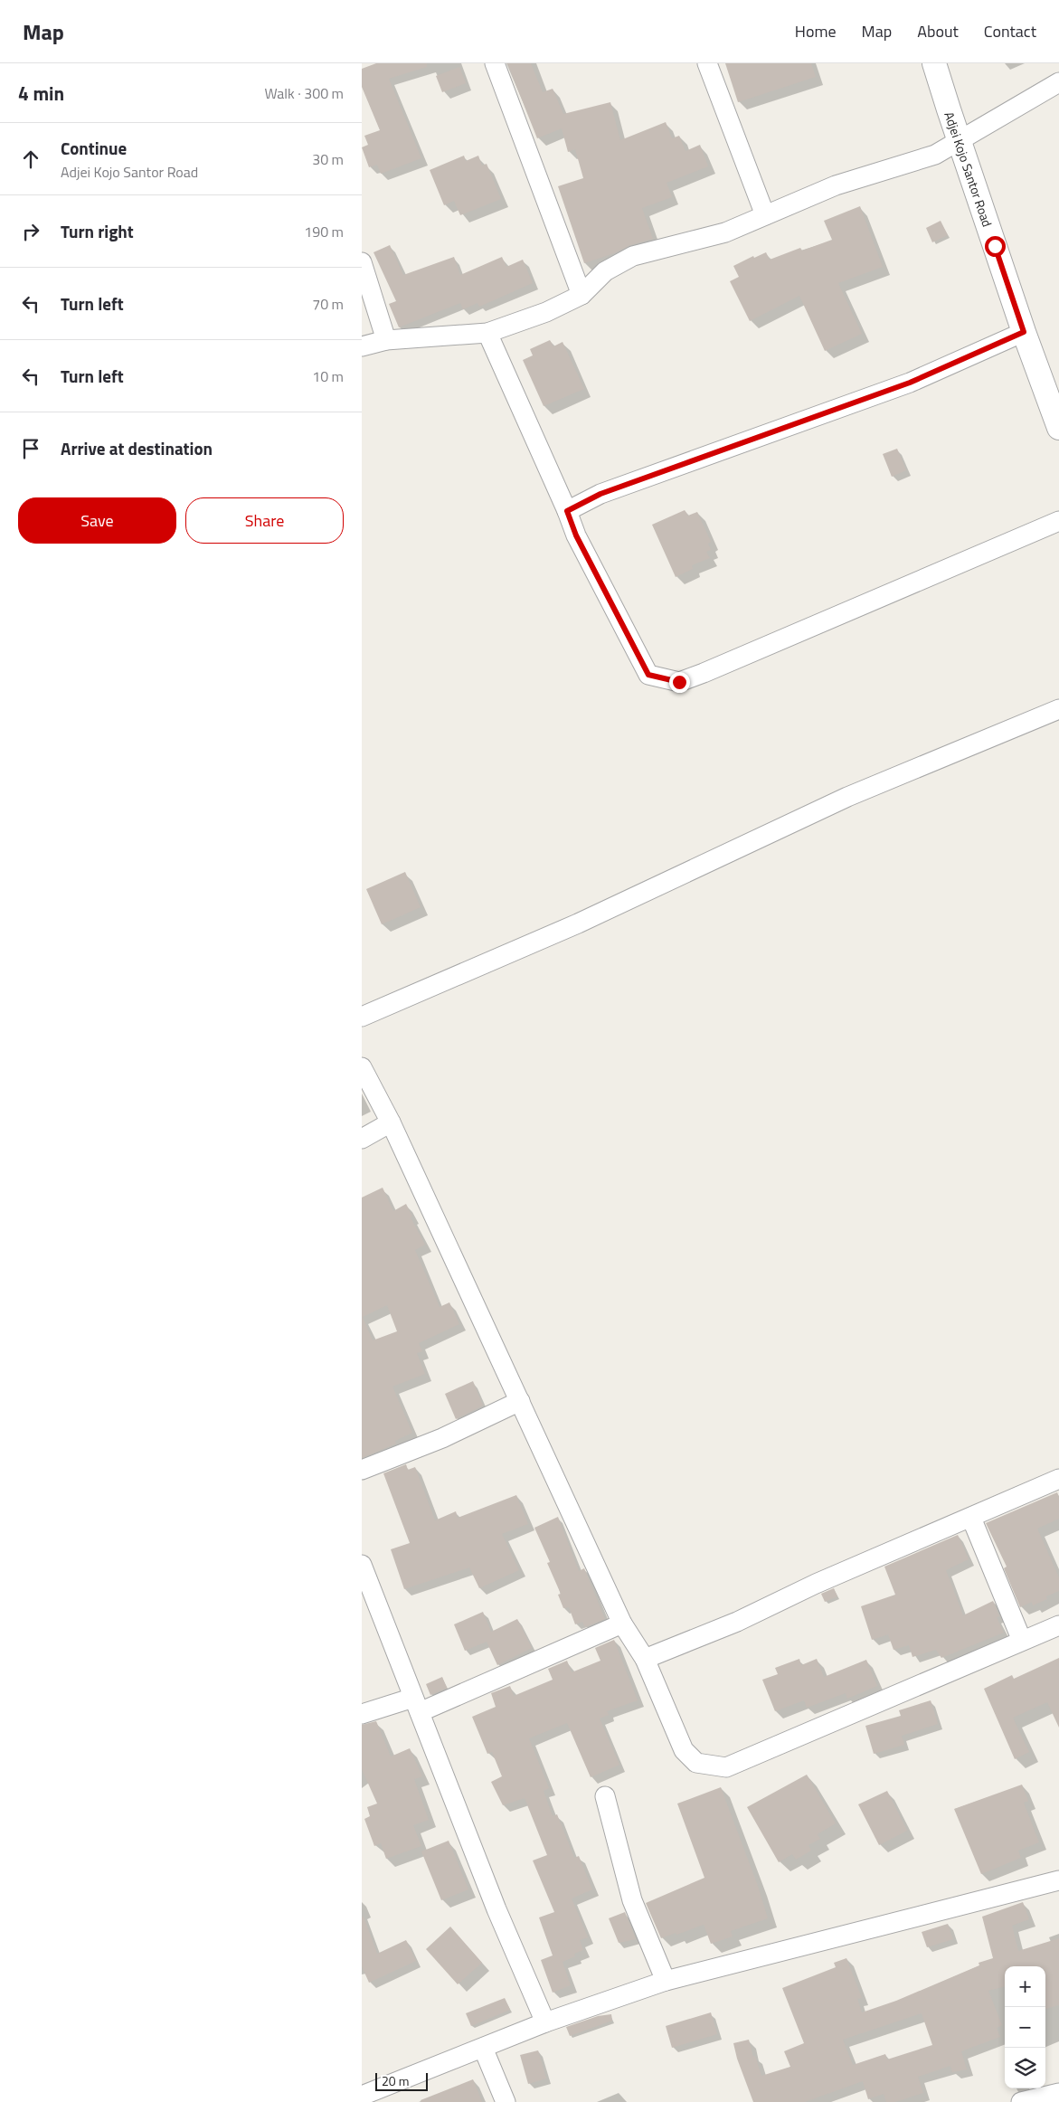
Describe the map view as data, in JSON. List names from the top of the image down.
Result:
{
  "streets": {
    "street": ["Adjei Kojo Santor Road"]
  },
  "scale_bar": "20 m",
  "page": {
    "header": "Map",
    "nav": [
      "Home",
      "Map",
      "About",
      "Contact"
    ],
    "heading": ["4 min", "Walk · 300 m"],
    "list": [
      ["Continue", "Adjei Kojo Santor Road", "30 m"],
      ["Turn right", "190 m"],
      ["Turn left", "70 m"],
      ["Turn left", "10 m"],
      "Arrive at destination"
    ],
    "buttons": ["Save", "Share"],
    "map_buttons": ["+", "−"],
    "scale": "20 m"
  }
}
